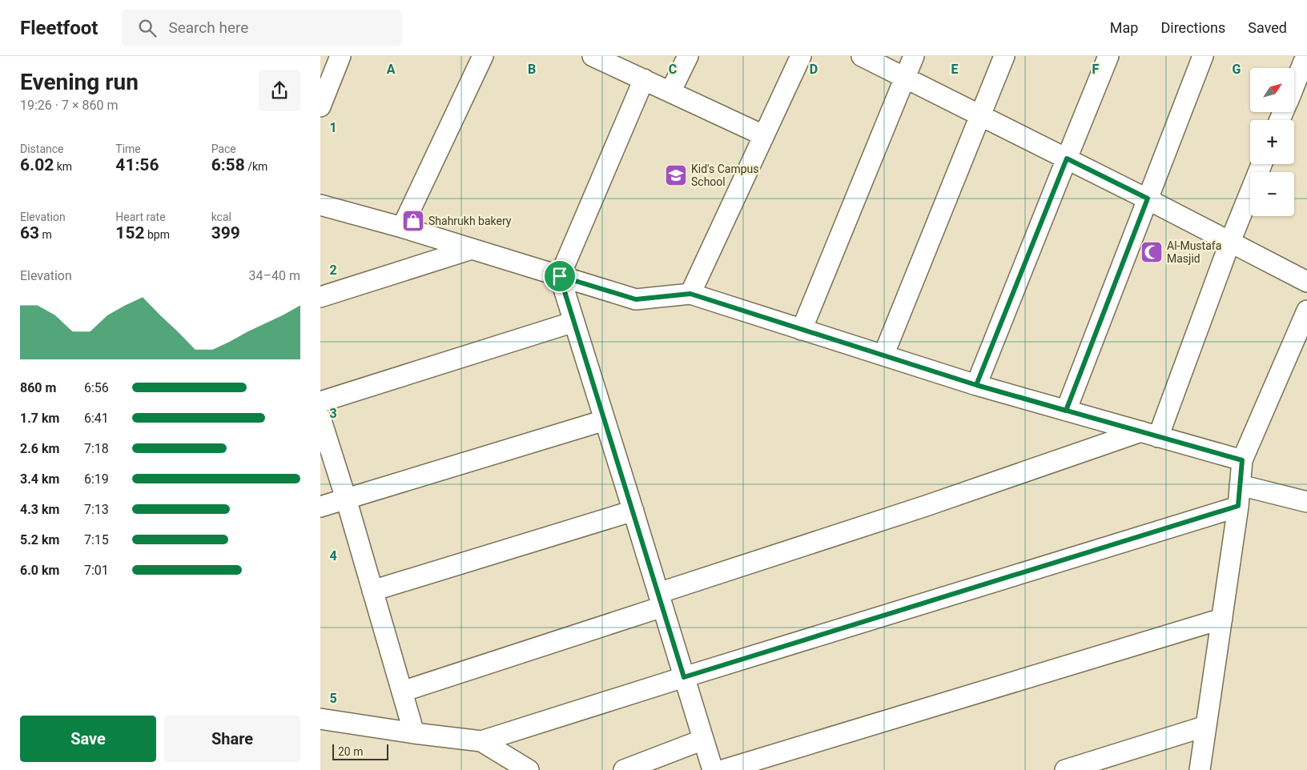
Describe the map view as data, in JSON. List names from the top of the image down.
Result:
{
  "places": {
    "school or university": ["Kid's Campus School"],
    "shop": ["Shahrukh bakery"],
    "mosque": ["Al-Mustafa Masjid"]
  },
  "scale_bar": "20 m",
  "north": "top right",
  "page": {
    "header": "Fleetfoot",
    "search": "Search here",
    "nav": ["Map", "Directions", "Saved"],
    "heading": ["Evening run", "19:26 · 7 × 860 m"],
    "map_buttons": ["+", "−"],
    "stats": [
      ["Distance", "6.02 km"],
      ["Time", "41:56"],
      ["Pace", "6:58 /km"],
      ["Elevation", "63 m"],
      ["Heart rate", "152 bpm"],
      ["kcal", "399"]
    ],
    "chart": ["Elevation", "34–40 m"],
    "list": [
      {
        "name": "860 m",
        "note": "6:56"
      },
      {
        "name": "1.7 km",
        "note": "6:41"
      },
      {
        "name": "2.6 km",
        "note": "7:18"
      },
      {
        "name": "3.4 km",
        "note": "6:19"
      },
      {
        "name": "4.3 km",
        "note": "7:13"
      },
      {
        "name": "5.2 km",
        "note": "7:15"
      },
      {
        "name": "6.0 km",
        "note": "7:01"
      }
    ],
    "buttons": ["Save", "Share"],
    "scale": "20 m"
  },
  "grid": {
    "columns": [
      "A",
      "B",
      "C",
      "D",
      "E",
      "F",
      "G"
    ],
    "rows": [
      "1",
      "2",
      "3",
      "4",
      "5"
    ]
  }
}
